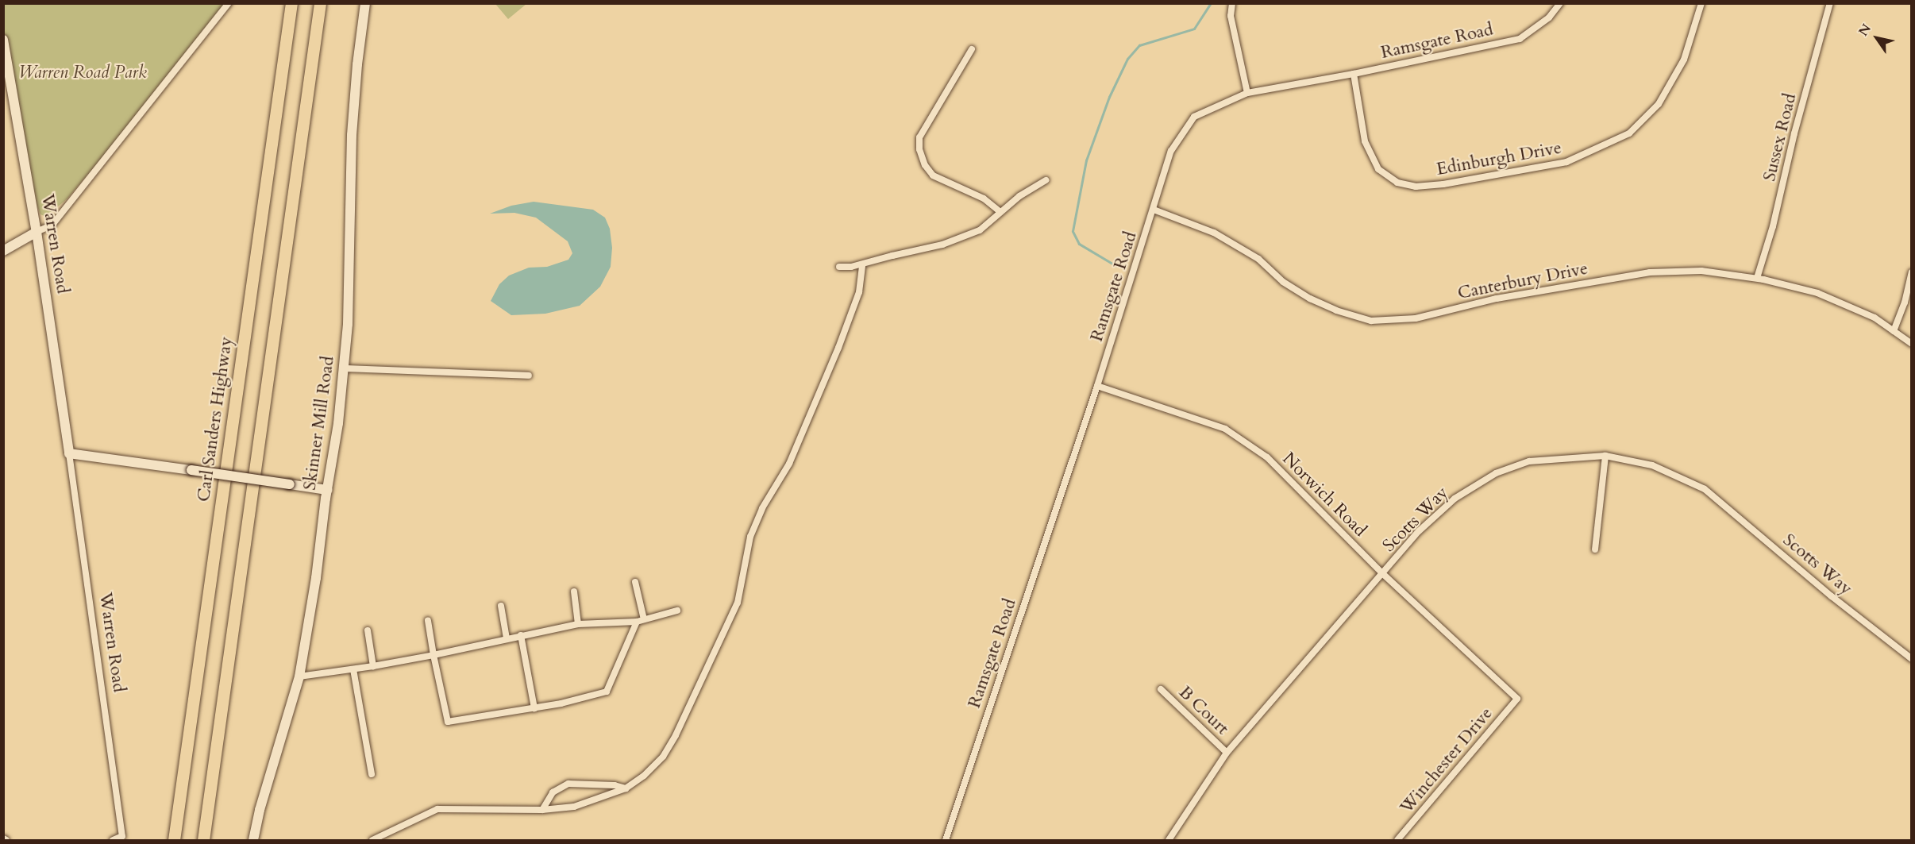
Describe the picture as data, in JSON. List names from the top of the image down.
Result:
{
  "streets": {
    "highway": ["Carl Sanders Highway"],
    "street": [
      "Ramsgate Road",
      "Sussex Road",
      "Edinburgh Drive",
      "Warren Road",
      "Canterbury Drive",
      "Skinner Mill Road",
      "Norwich Road",
      "Scotts Way",
      "B Court",
      "Winchester Drive"
    ]
  },
  "crossings": [
    ["Ramsgate Road", "Edinburgh Drive"],
    ["Ramsgate Road", "Canterbury Drive"],
    ["Ramsgate Road", "Norwich Road"],
    ["Sussex Road", "Canterbury Drive"],
    ["Norwich Road", "Scotts Way"],
    ["Norwich Road", "Winchester Drive"],
    ["Scotts Way", "B Court"]
  ],
  "parks": ["Warren Road Park"],
  "north": "top left"
}
